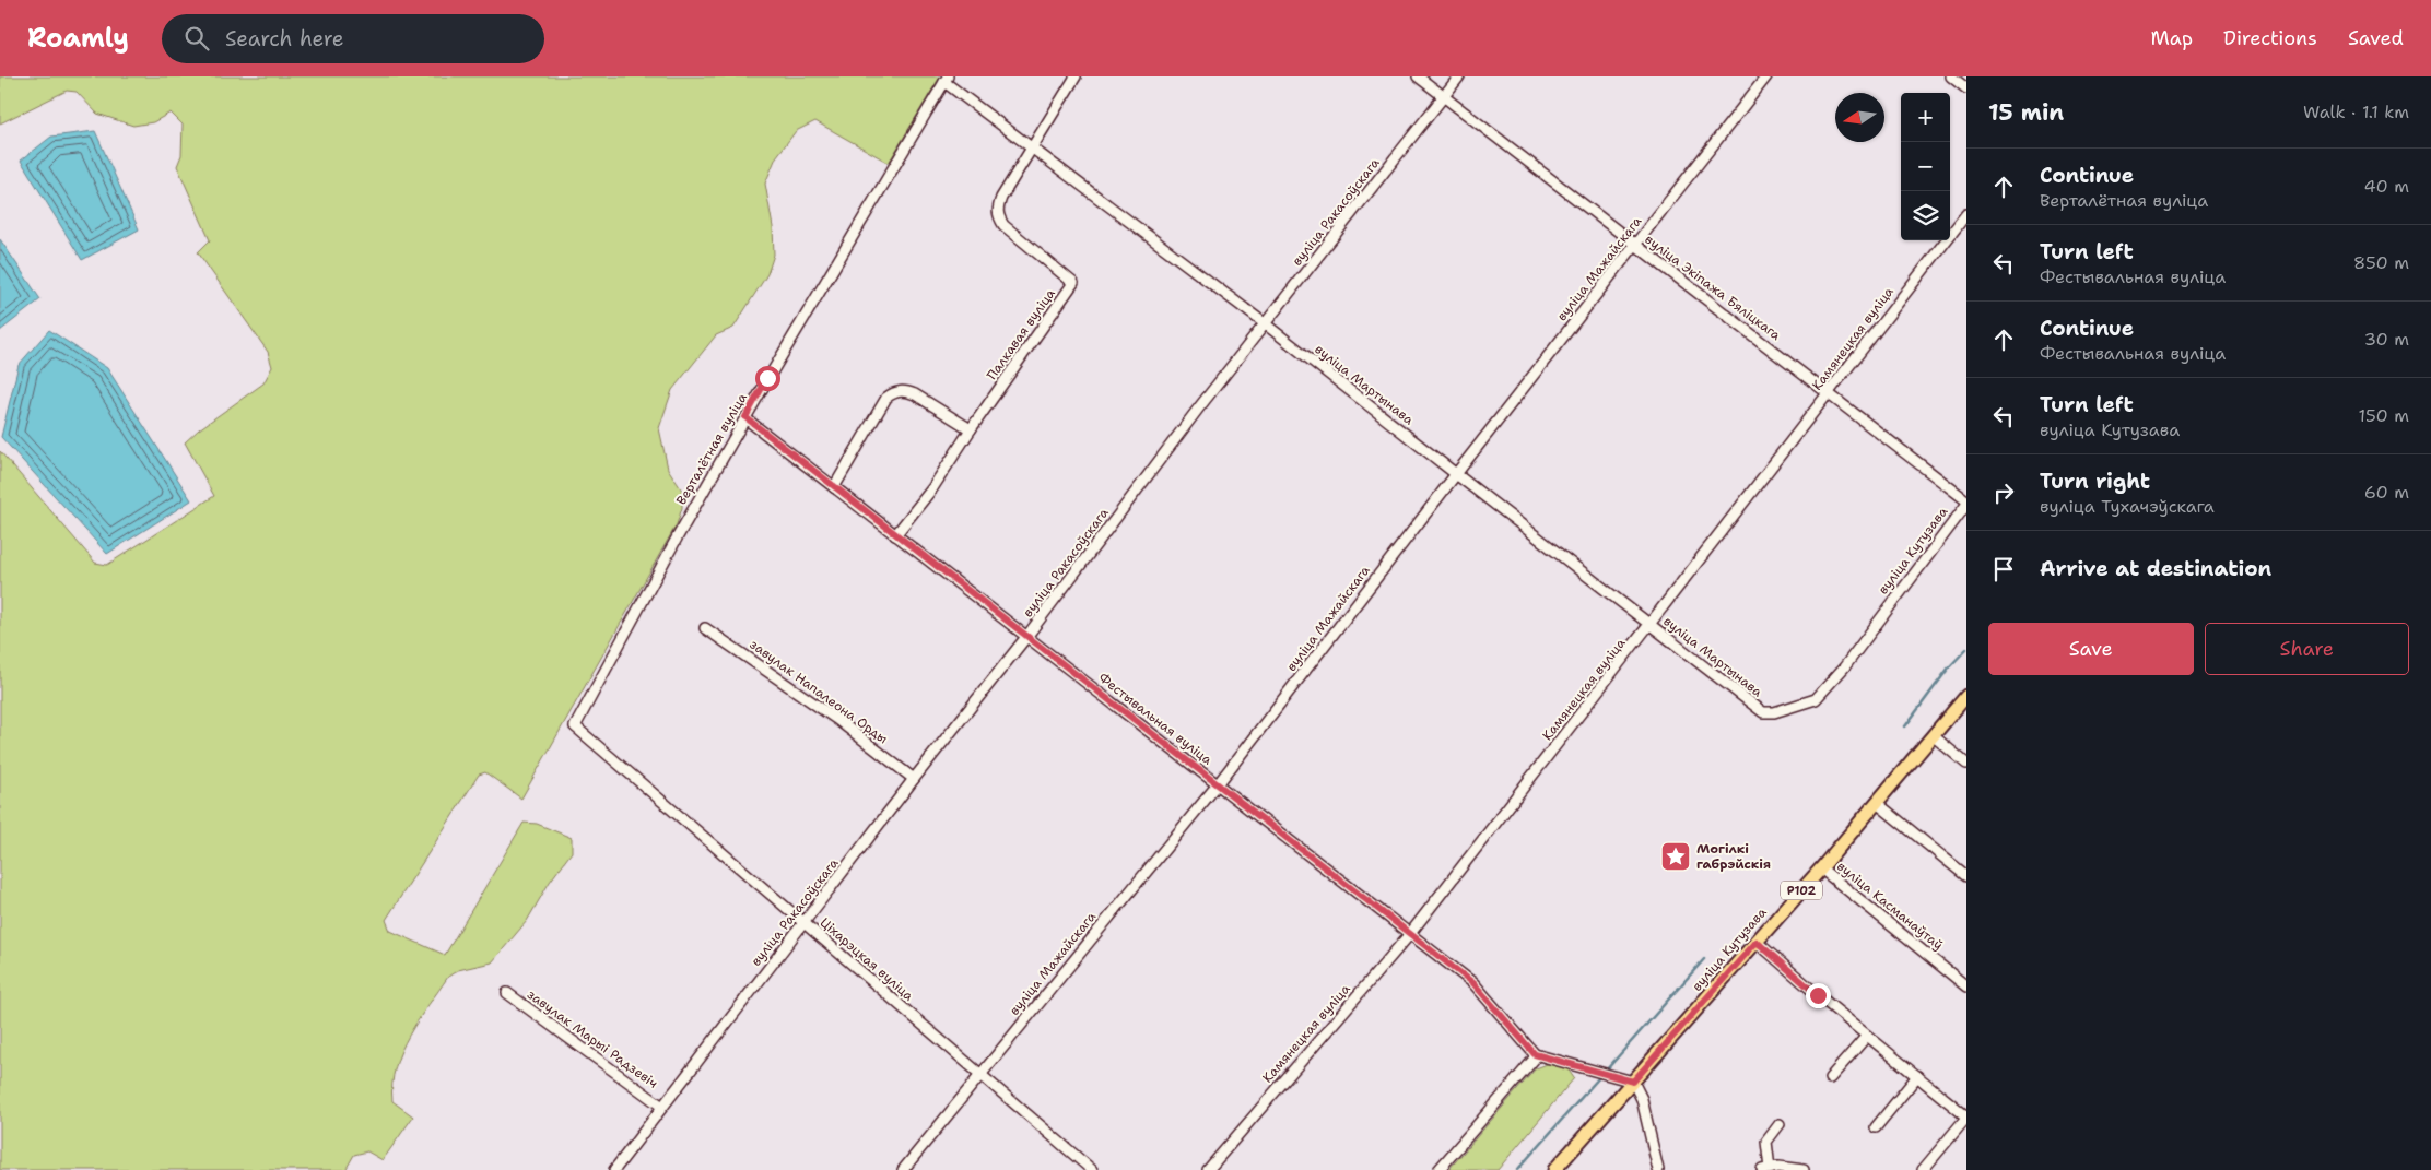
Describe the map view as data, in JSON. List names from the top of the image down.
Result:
{
  "streets": {
    "main road": ["вуліца Кутузава", "Р102"],
    "street": [
      "вуліца Ракасоўскага",
      "вуліца Мажайскага",
      "вуліца Экіпажа Бяліцкага",
      "Палкавая вуліца",
      "Камянецкая вуліца",
      "вуліца Мартынава",
      "Верталётная вуліца",
      "завулак Напалеона Орды",
      "Фестывальная вуліца",
      "вуліца Касманаўтаў",
      "Ціхарэцкая вуліца",
      "завулак Марыі Радзевіч"
    ]
  },
  "crossings": [
    ["вуліца Ракасоўскага", "вуліца Экіпажа Бяліцкага"],
    ["вуліца Ракасоўскага", "вуліца Мартынава"],
    ["вуліца Ракасоўскага", "завулак Напалеона Орды"],
    ["вуліца Ракасоўскага", "Фестывальная вуліца"],
    ["вуліца Ракасоўскага", "Ціхарэцкая вуліца"],
    ["вуліца Ракасоўскага", "завулак Марыі Радзевіч"],
    ["вуліца Мажайскага", "вуліца Экіпажа Бяліцкага"],
    ["вуліца Мажайскага", "вуліца Мартынава"],
    ["вуліца Мажайскага", "Фестывальная вуліца"],
    ["вуліца Мажайскага", "Ціхарэцкая вуліца"],
    ["вуліца Экіпажа Бяліцкага", "Камянецкая вуліца"],
    ["Палкавая вуліца", "вуліца Мартынава"],
    ["Палкавая вуліца", "Фестывальная вуліца"],
    ["Камянецкая вуліца", "вуліца Мартынава"],
    ["Камянецкая вуліца", "Фестывальная вуліца"],
    ["вуліца Мартынава", "Верталётная вуліца"],
    ["вуліца Мартынава", "вуліца Кутузава"],
    ["Верталётная вуліца", "Фестывальная вуліца"],
    ["Верталётная вуліца", "Ціхарэцкая вуліца"],
    ["вуліца Кутузава", "вуліца Касманаўтаў"]
  ],
  "places": {
    "place": ["Могілкі габрэйскія"]
  },
  "north": "left",
  "page": {
    "header": "Roamly",
    "search": "Search here",
    "nav": ["Map", "Directions", "Saved"],
    "heading": ["15 min", "Walk · 1.1 km"],
    "map_buttons": ["+", "−"],
    "list": [
      ["Continue", "Верталётная вуліца", "40 m"],
      ["Turn left", "Фестывальная вуліца", "850 m"],
      ["Continue", "Фестывальная вуліца", "30 m"],
      ["Turn left", "вуліца Кутузава", "150 m"],
      ["Turn right", "вуліца Тухачэўскага", "60 m"],
      "Arrive at destination"
    ],
    "buttons": ["Save", "Share"]
  }
}
